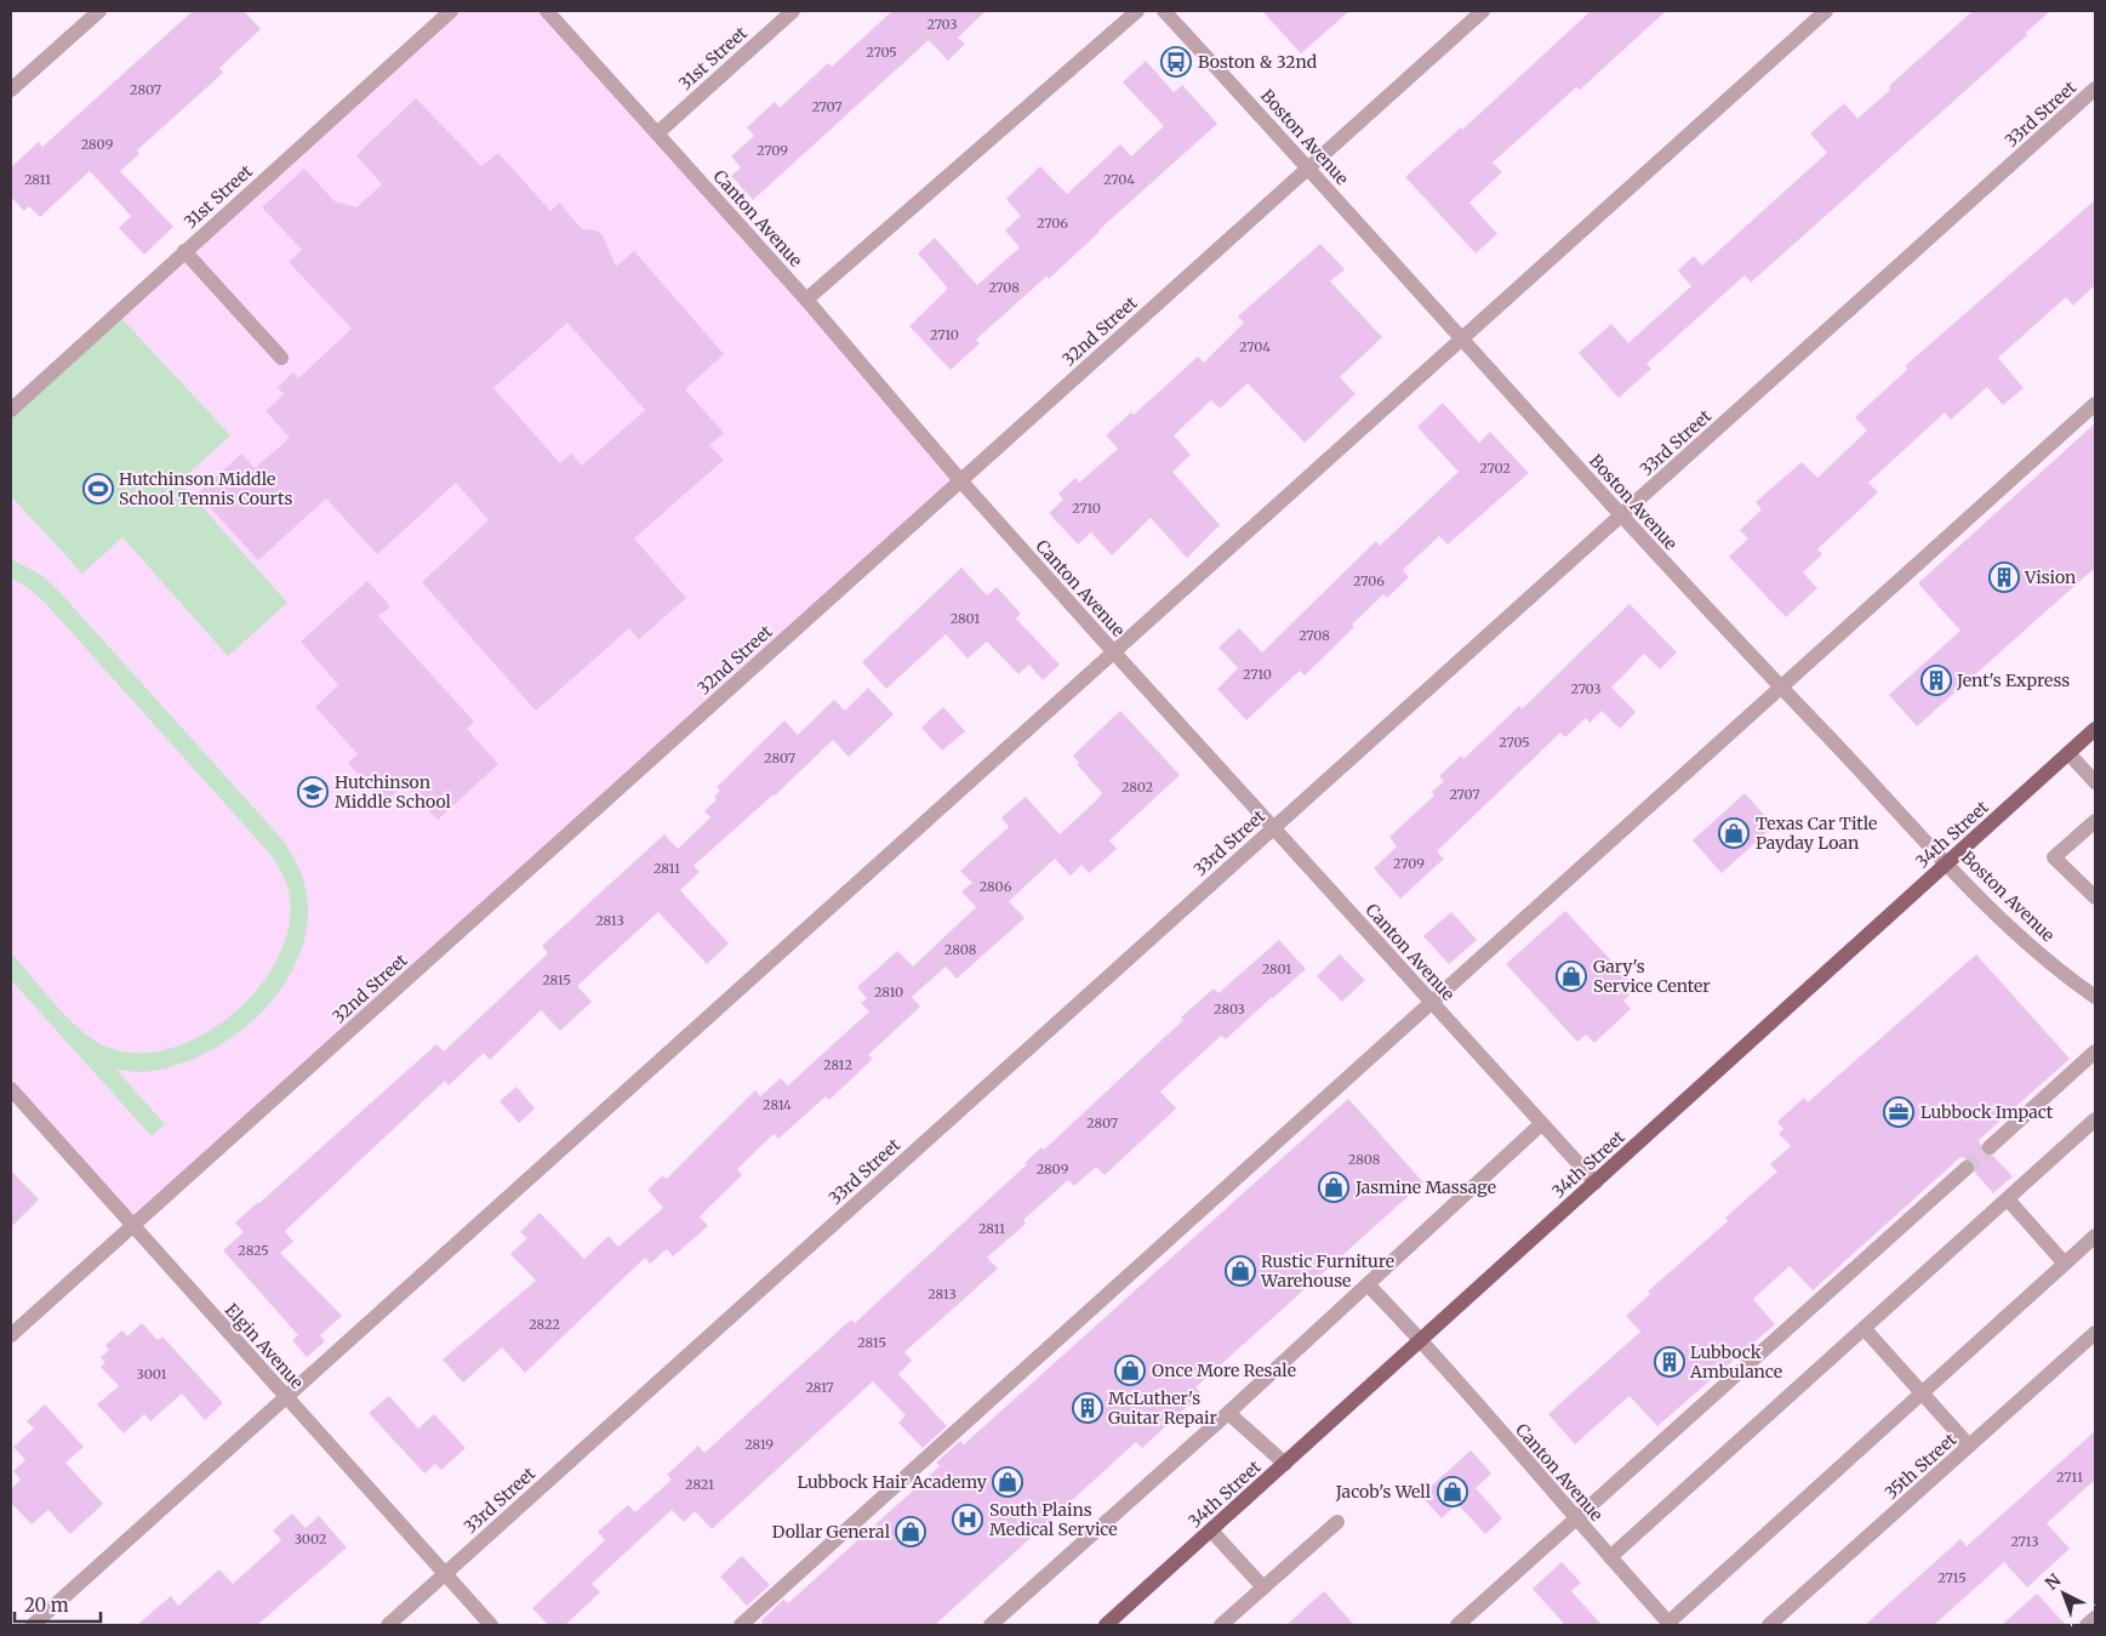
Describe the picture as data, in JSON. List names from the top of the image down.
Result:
{
  "streets": {
    "main road": ["34th Street"],
    "street": [
      "31st Street",
      "33rd Street",
      "Boston Avenue",
      "Canton Avenue",
      "32nd Street",
      "Elgin Avenue",
      "35th Street"
    ]
  },
  "crossings": [
    ["31st Street", "Canton Avenue"],
    ["33rd Street", "Boston Avenue"],
    ["33rd Street", "Canton Avenue"],
    ["33rd Street", "Elgin Avenue"],
    ["Boston Avenue", "32nd Street"],
    ["Boston Avenue", "34th Street"],
    ["Canton Avenue", "32nd Street"],
    ["Canton Avenue", "34th Street"],
    ["32nd Street", "Elgin Avenue"]
  ],
  "places": {
    "bus stop": ["Boston & 32nd"],
    "sports": ["Hutchinson Middle School Tennis Courts"],
    "building": [
      "Vision",
      "Jent's Express",
      "Lubbock Ambulance",
      "McLuther's Guitar Repair"
    ],
    "school or university": ["Hutchinson Middle School"],
    "shop": [
      "Texas Car Title Payday Loan",
      "Gary's Service Center",
      "Jasmine Massage",
      "Rustic Furniture Warehouse",
      "Once More Resale",
      "Lubbock Hair Academy",
      "Jacob's Well",
      "Dollar General"
    ],
    "office": ["Lubbock Impact"],
    "hospital": ["South Plains Medical Service"]
  },
  "house_numbers": [
    "2703",
    "2705",
    "2807",
    "2707",
    "2809",
    "2709",
    "2811",
    "2704",
    "2706",
    "2708",
    "2710",
    "2704",
    "2702",
    "2710",
    "2706",
    "2801",
    "2708",
    "2710",
    "2703",
    "2705",
    "2807",
    "2802",
    "2707",
    "2709",
    "2811",
    "2806",
    "2813",
    "2808",
    "2801",
    "2815",
    "2810",
    "2803",
    "2812",
    "2814",
    "2807",
    "2808",
    "2809",
    "2811",
    "2825",
    "2813",
    "2822",
    "2815",
    "3001",
    "2817",
    "2819",
    "2711",
    "2821",
    "3002",
    "2713",
    "2715"
  ],
  "scale_bar": "20 m",
  "north": "top left"
}
